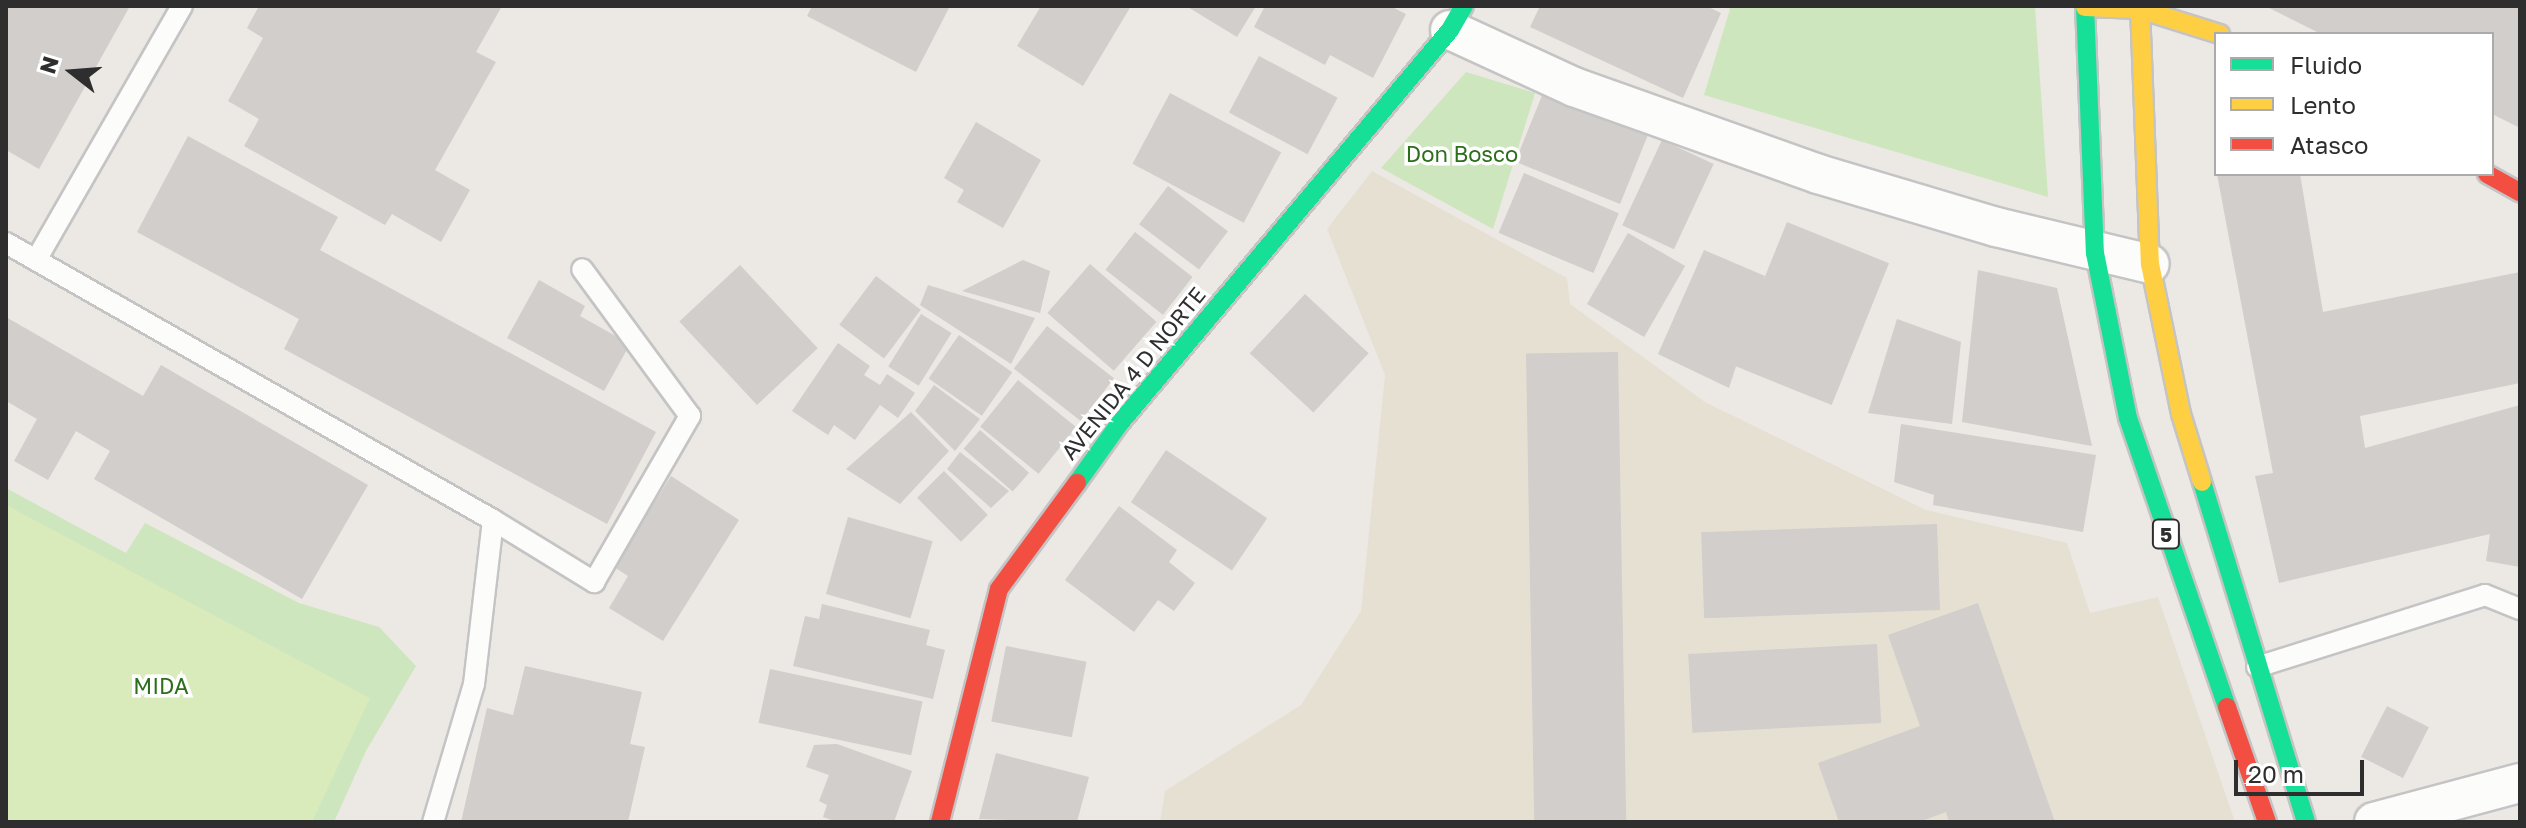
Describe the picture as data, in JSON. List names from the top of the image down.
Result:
{
  "streets": {
    "main road": ["AVENIDA 4 D NORTE", "5"]
  },
  "parks": ["Don Bosco", "MIDA"],
  "legend": ["Fluido", "Lento", "Atasco"],
  "scale_bar": "20 m",
  "north": "left"
}
